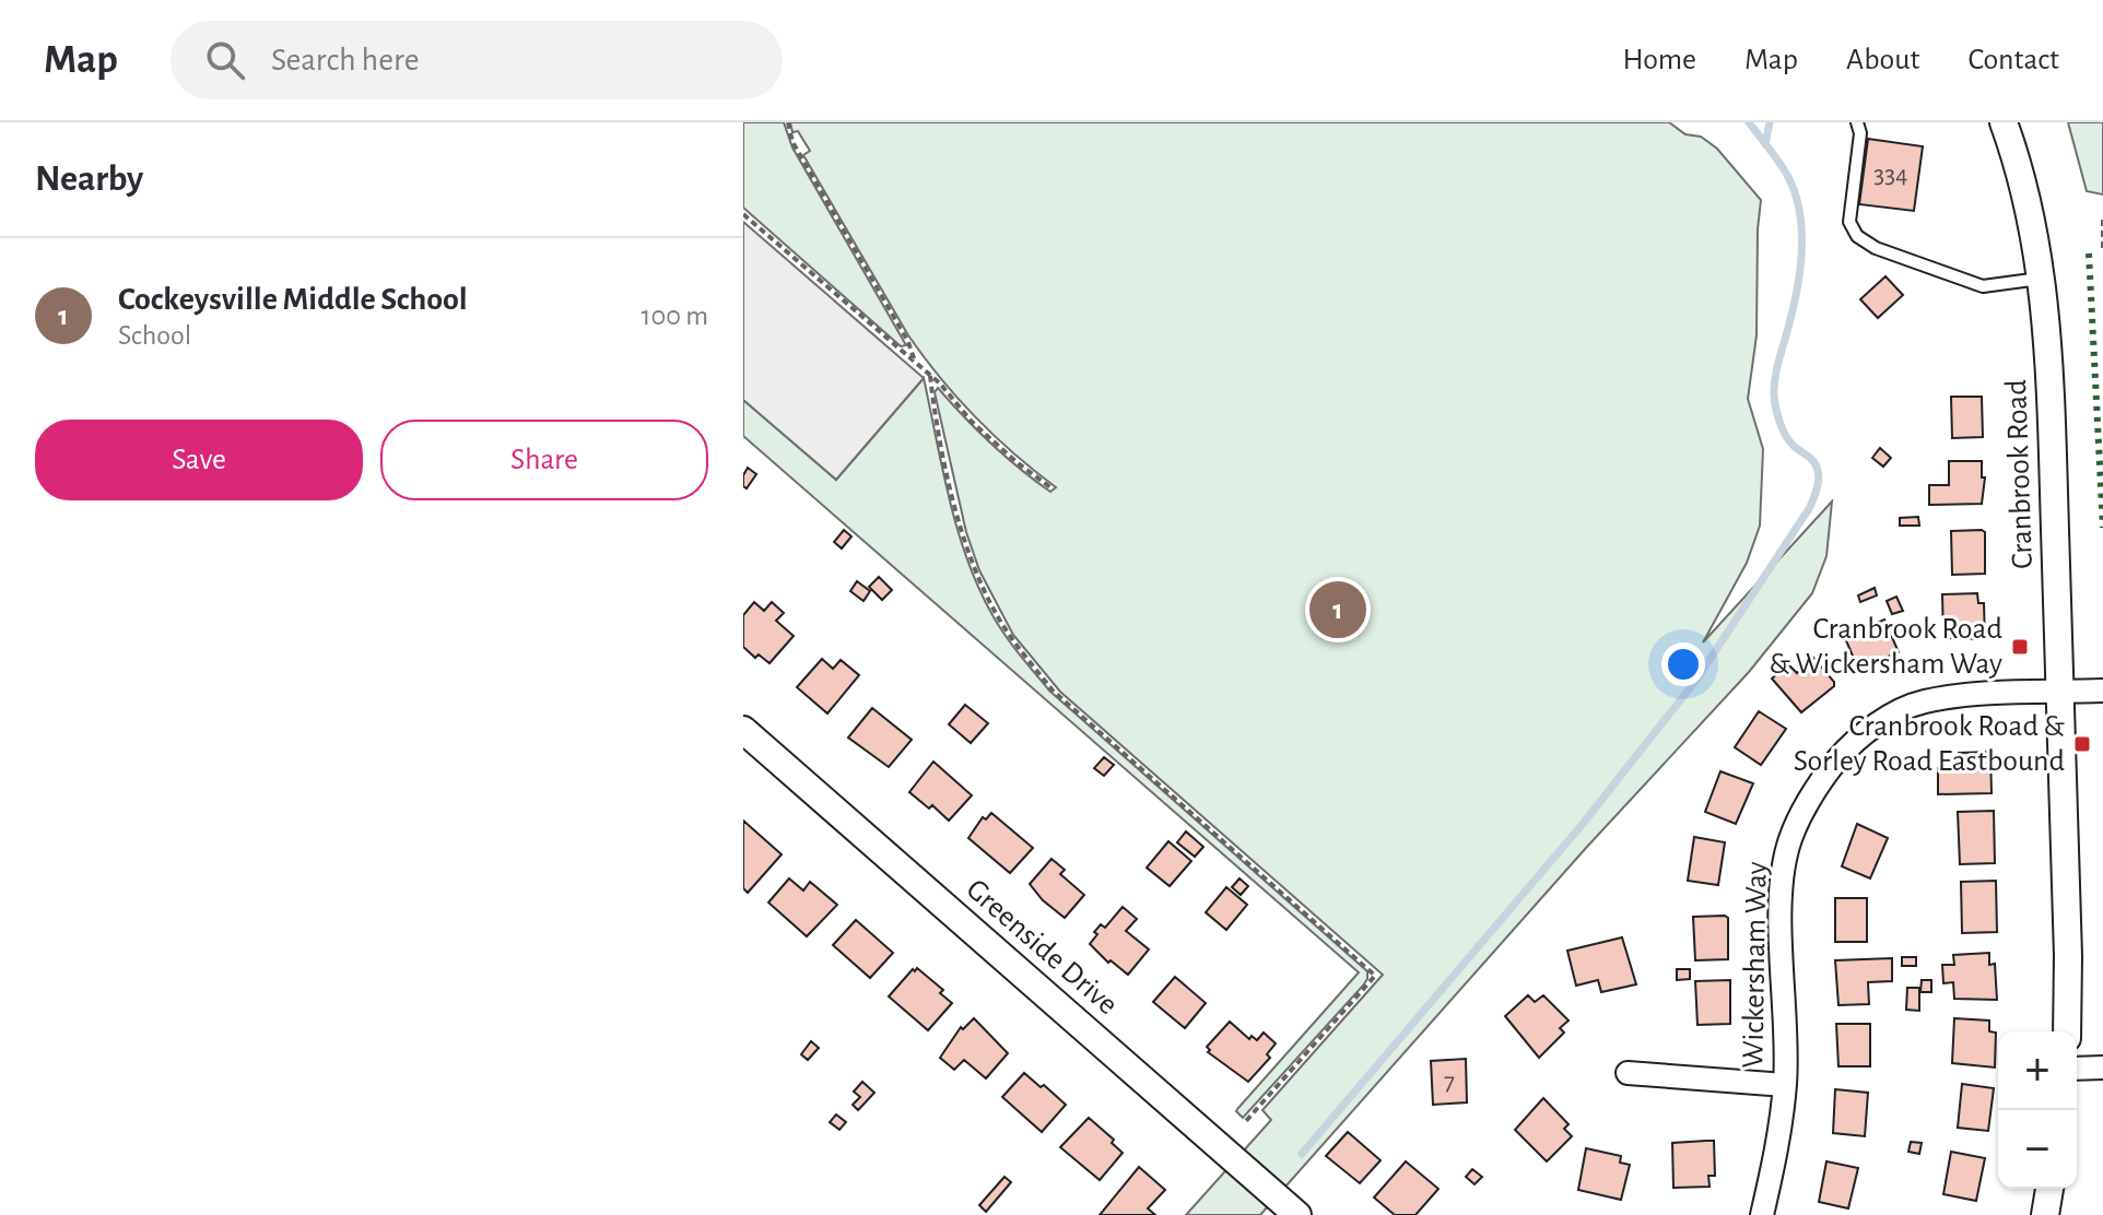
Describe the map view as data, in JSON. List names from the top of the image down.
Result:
{
  "streets": {
    "street": ["Cranbrook Road", "Greenside Drive", "Wickersham Way"]
  },
  "crossings": [
    ["Cranbrook Road", "Wickersham Way"]
  ],
  "places": {
    "transit": ["Cranbrook Road & Wickersham Way", "Cranbrook Road & Sorley Road Eastbound"]
  },
  "house_numbers": ["334", "7"],
  "page": {
    "header": "Map",
    "search": "Search here",
    "nav": [
      "Home",
      "Map",
      "About",
      "Contact"
    ],
    "heading": "Nearby",
    "list": [
      {
        "mark": "1",
        "name": "Cockeysville Middle School",
        "note": "School",
        "value": "100 m"
      }
    ],
    "buttons": ["Save", "Share"],
    "pins": "1",
    "map_buttons": ["+", "−"]
  }
}
